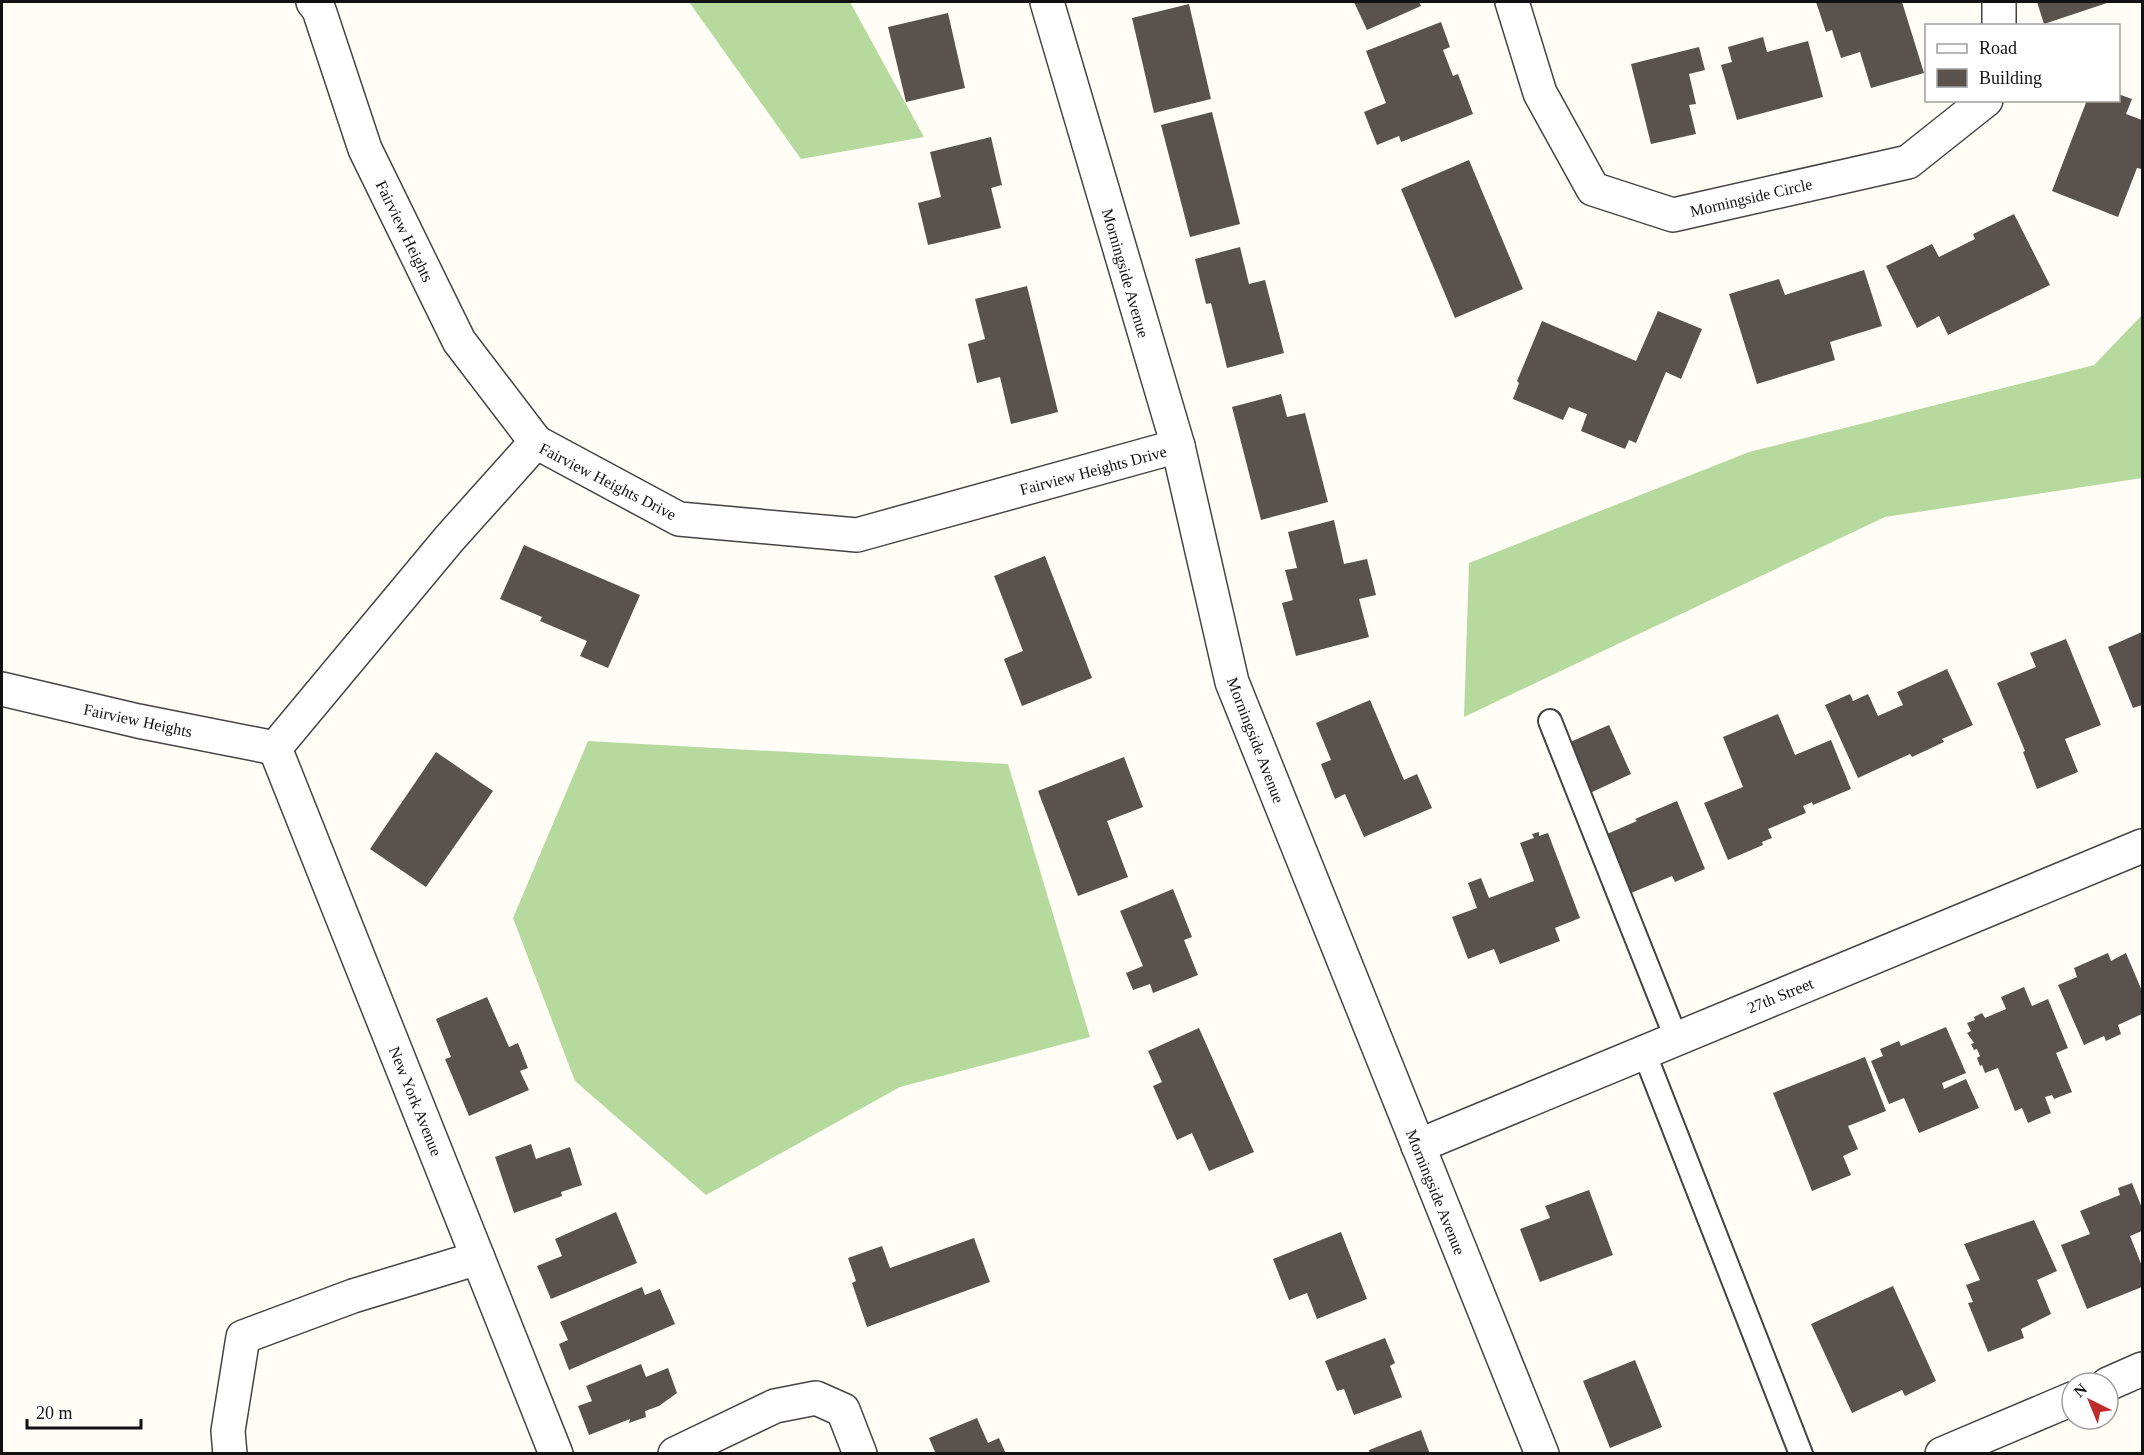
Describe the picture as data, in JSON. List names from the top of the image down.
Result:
{
  "streets": {
    "street": [
      "Morningside Circle",
      "Fairview Heights",
      "Morningside Avenue",
      "Fairview Heights Drive",
      "27th Street",
      "New York Avenue"
    ]
  },
  "crossings": [
    ["Fairview Heights", "Fairview Heights Drive"],
    ["Fairview Heights", "New York Avenue"],
    ["Morningside Avenue", "Fairview Heights Drive"],
    ["Morningside Avenue", "27th Street"],
    ["Fairview Heights Drive", "New York Avenue"]
  ],
  "legend": ["Road", "Building"],
  "scale_bar": "20 m",
  "north": "top left"
}
